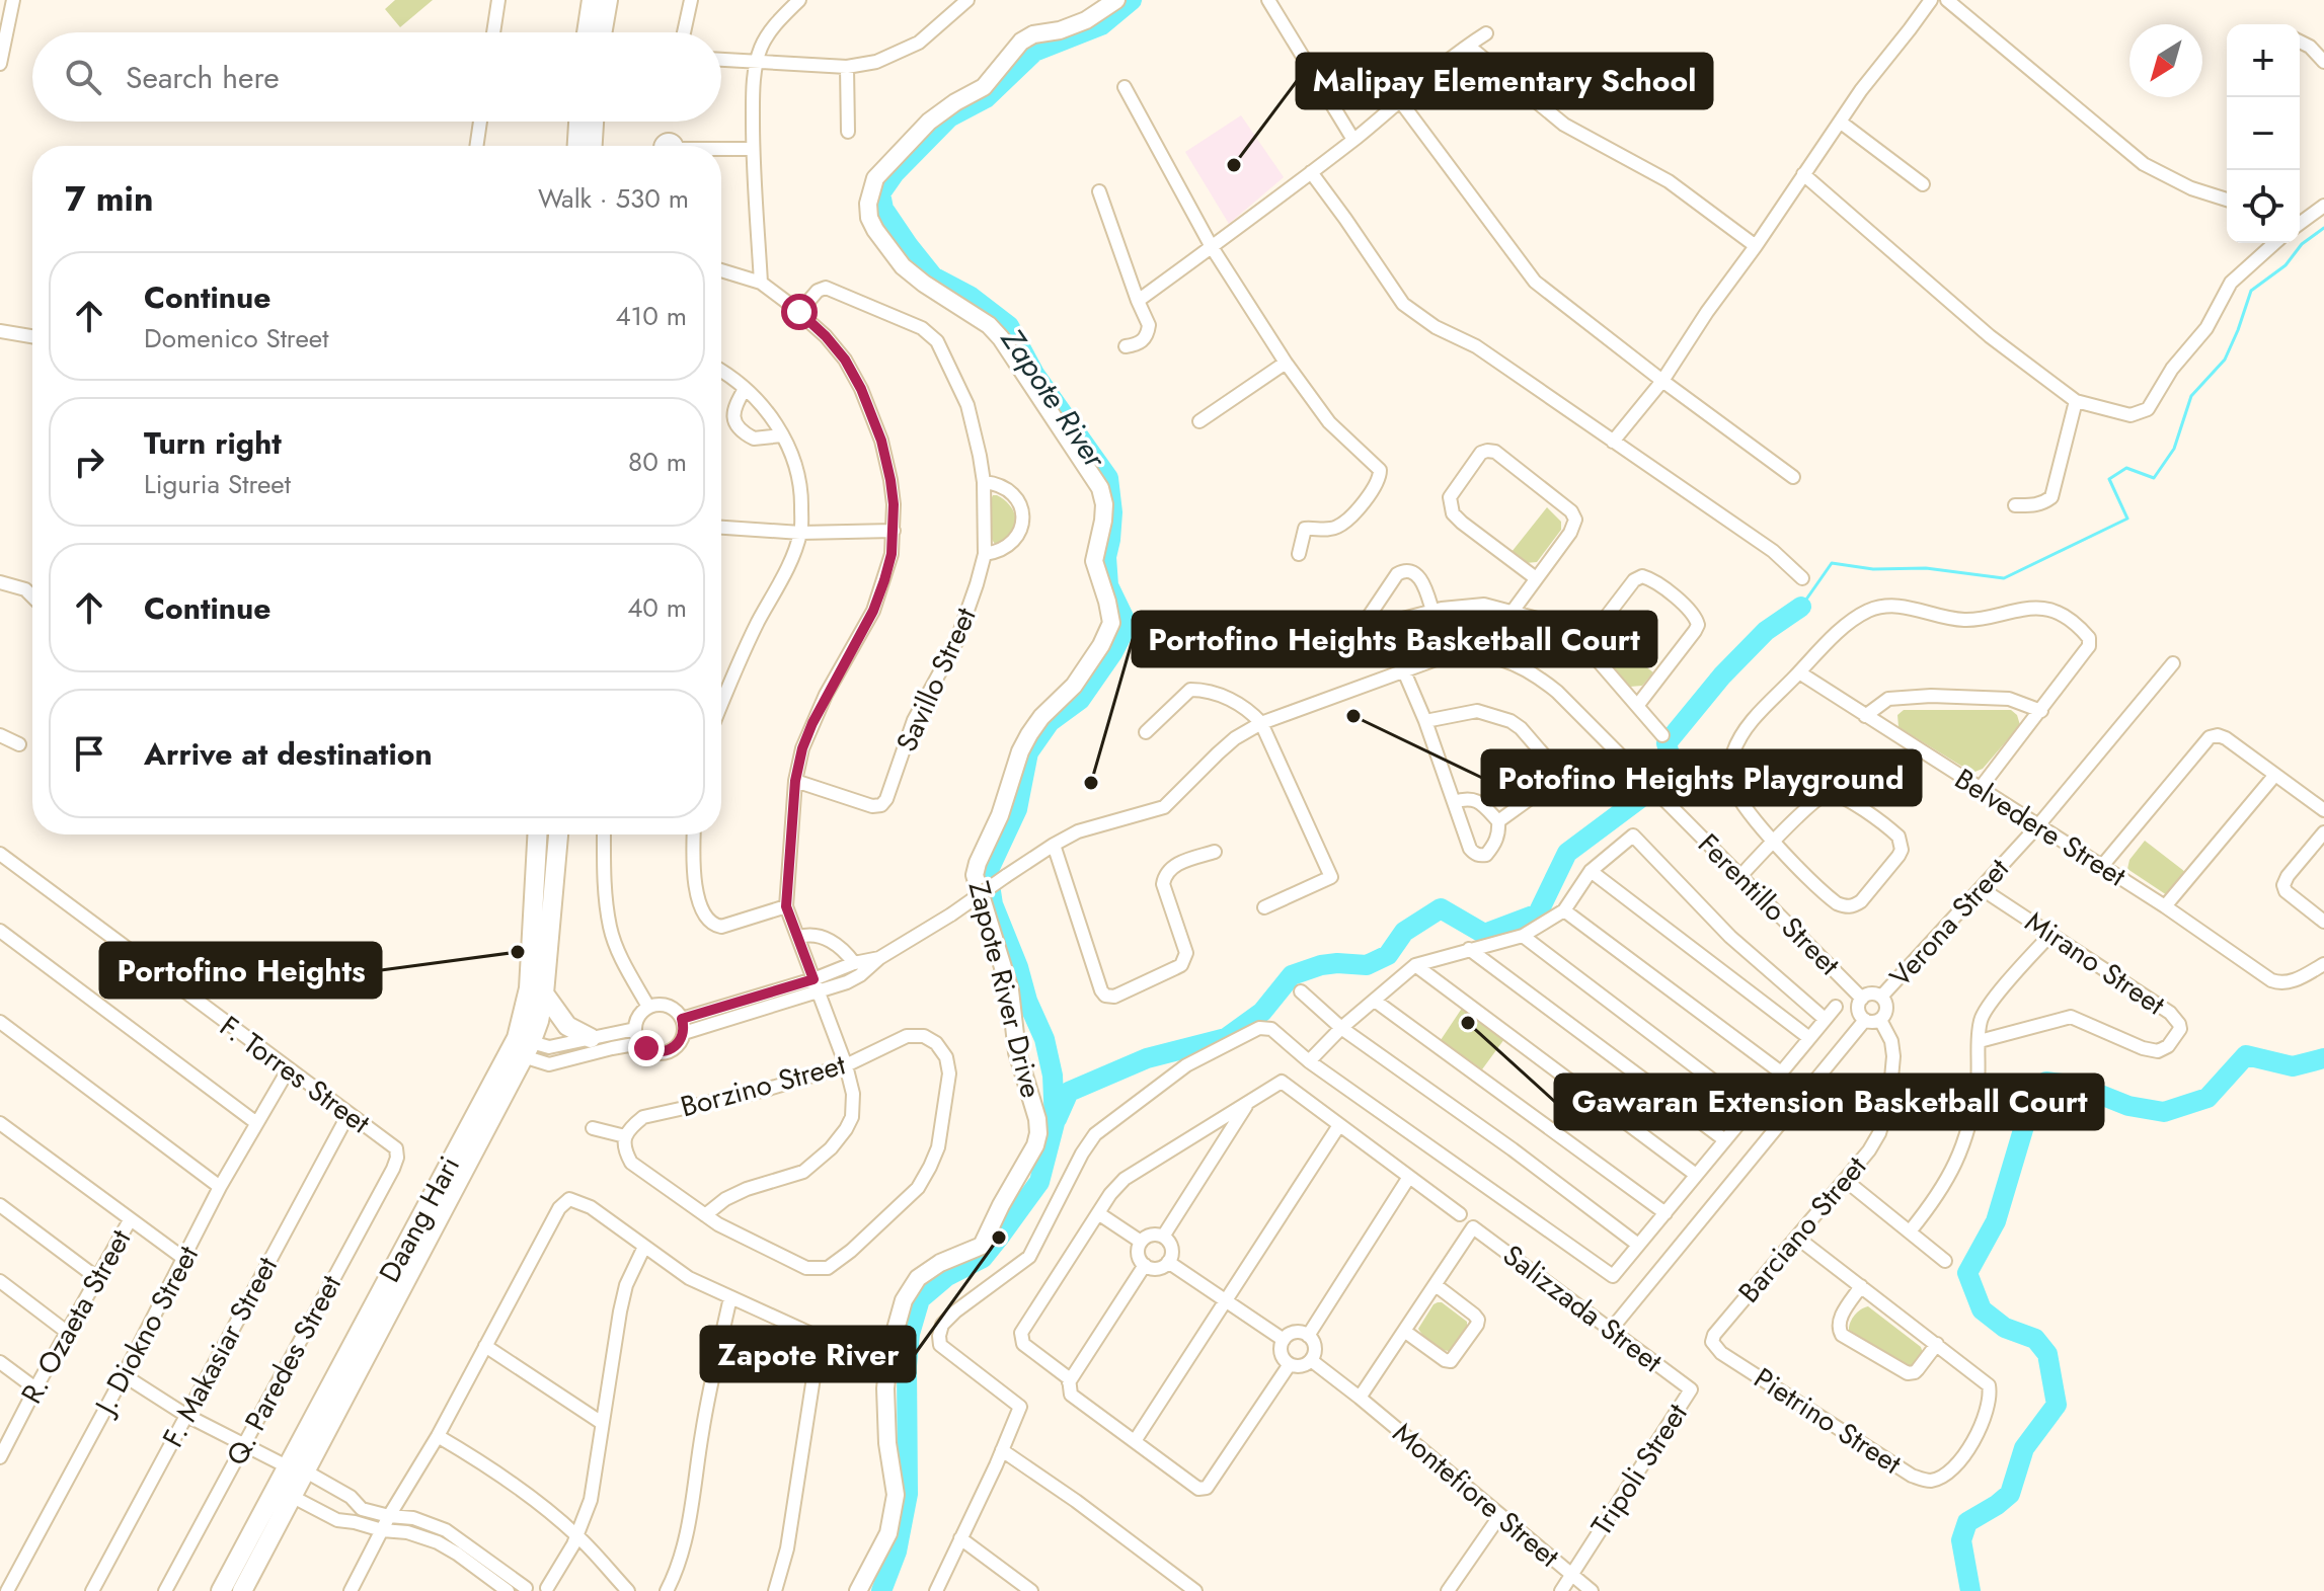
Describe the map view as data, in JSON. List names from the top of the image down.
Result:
{
  "streets": {
    "main road": ["Daang Hari"],
    "street": [
      "Savillo Street",
      "Belvedere Street",
      "Ferentillo Street",
      "Verona Street",
      "Mirano Street",
      "Zapote River Drive",
      "F. Torres Street",
      "Borzino Street",
      "Barciano Street",
      "Salizzada Street",
      "R. Ozaeta Street",
      "J. Diokno Street",
      "F. Makasiar Street",
      "Q. Paredes Street",
      "Pietrino Street",
      "Tripoli Street",
      "Montefiore Street"
    ]
  },
  "crossings": [
    ["Belvedere Street", "Verona Street"],
    ["Ferentillo Street", "Verona Street"],
    ["Ferentillo Street", "Barciano Street"],
    ["Verona Street", "Mirano Street"],
    ["Verona Street", "Barciano Street"],
    ["F. Torres Street", "J. Diokno Street"],
    ["F. Torres Street", "F. Makasiar Street"],
    ["F. Torres Street", "Q. Paredes Street"],
    ["Barciano Street", "Pietrino Street"],
    ["Salizzada Street", "Tripoli Street"],
    ["Tripoli Street", "Montefiore Street"]
  ],
  "water": ["Zapote River"],
  "places": [
    "Malipay Elementary School",
    "Potofino Heights Playground",
    "Portofino Heights Basketball Court",
    "Portofino Heights",
    "Gawaran Extension Basketball Court",
    "Zapote River"
  ],
  "north": "bottom left",
  "page": {
    "map_buttons": ["+", "−"],
    "search": "Search here",
    "heading": ["7 min", "Walk · 530 m"],
    "list": [
      ["Continue", "Domenico Street", "410 m"],
      ["Turn right", "Liguria Street", "80 m"],
      ["Continue", "40 m"],
      "Arrive at destination"
    ]
  }
}
